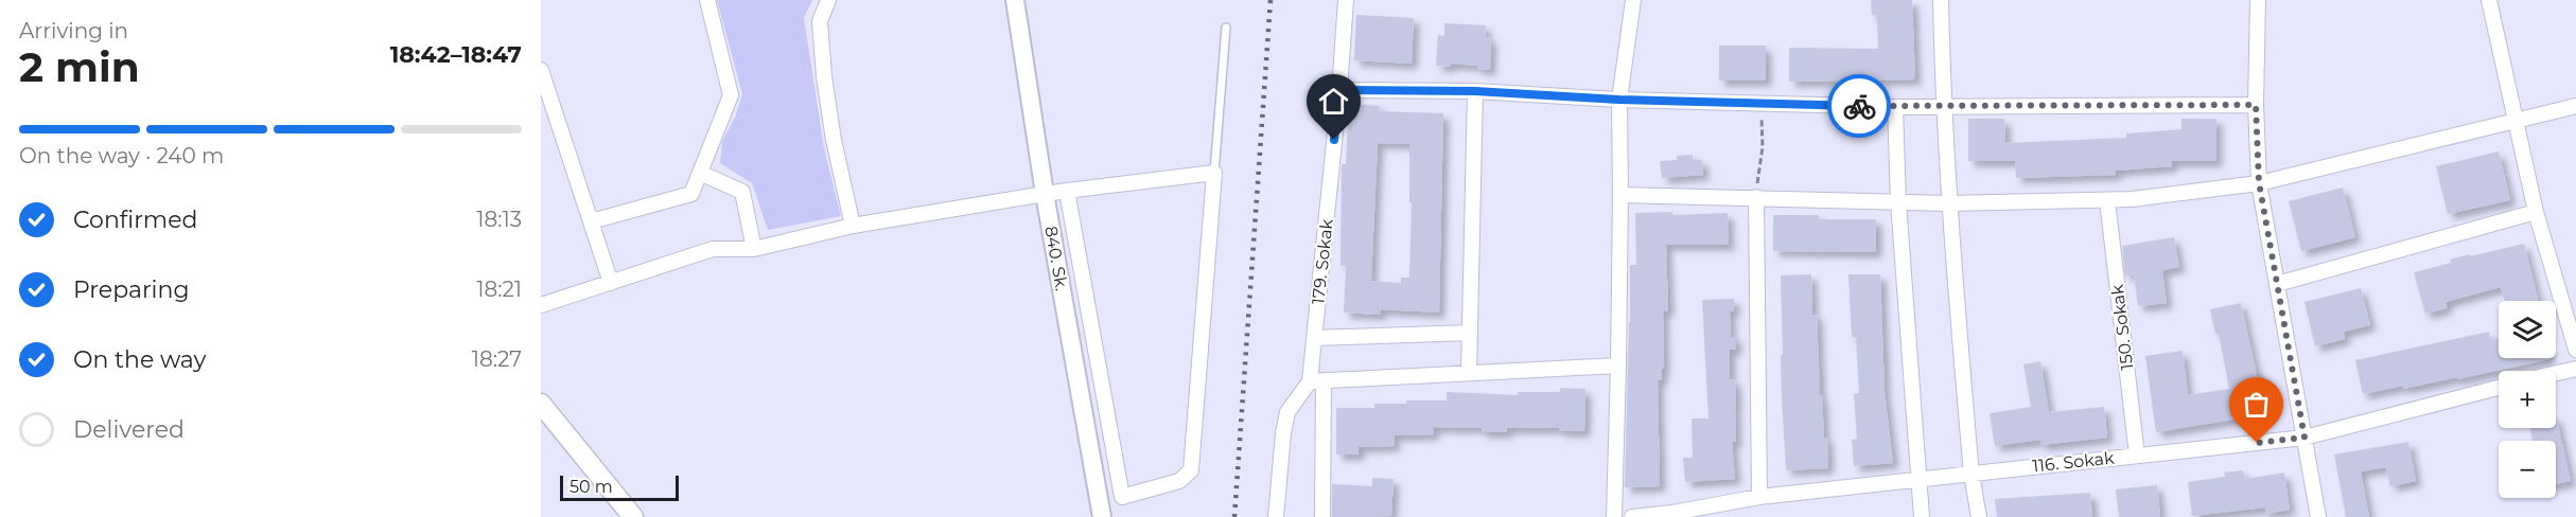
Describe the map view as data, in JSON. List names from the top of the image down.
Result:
{
  "streets": {
    "street": [
      "840. Sk.",
      "179. Sokak",
      "150. Sokak",
      "116. Sokak"
    ]
  },
  "crossings": [
    ["150. Sokak", "116. Sokak"]
  ],
  "scale_bar": "50 m",
  "page": {
    "heading": ["2 min", "Arriving in", "18:42–18:47"],
    "bar": "On the way · 240 m",
    "list": [
      ["Confirmed", "18:13"],
      ["Preparing", "18:21"],
      ["On the way", "18:27"],
      "Delivered"
    ],
    "map_buttons": ["+", "−"],
    "scale": "50 m"
  }
}
